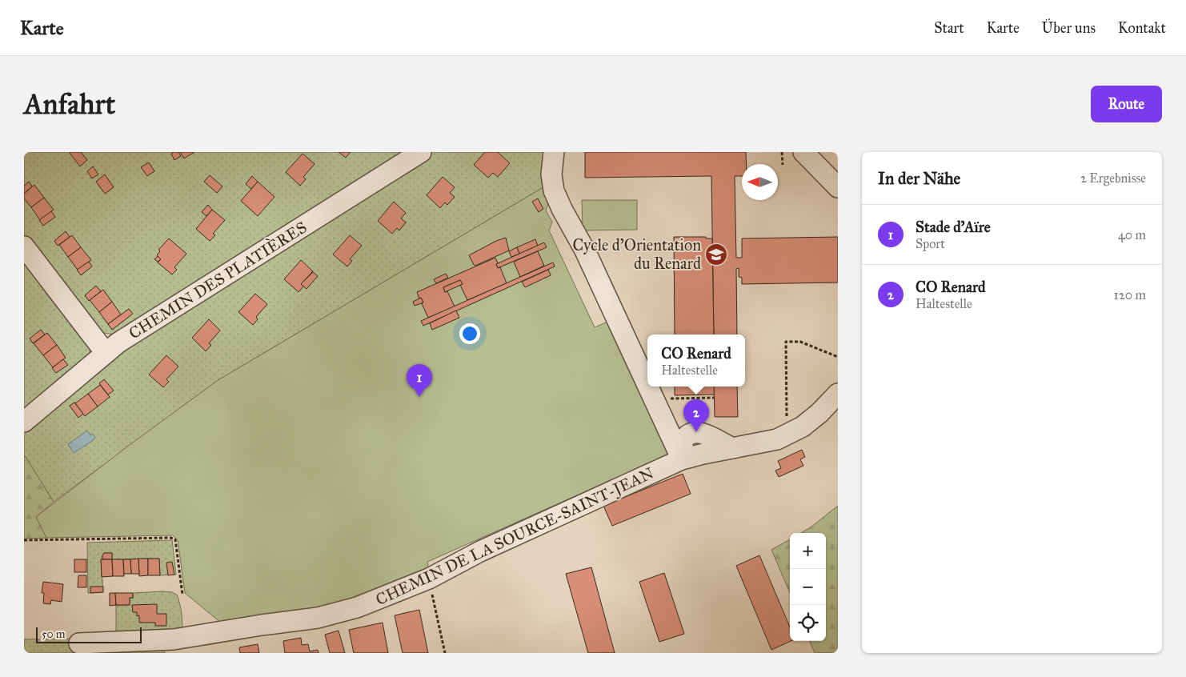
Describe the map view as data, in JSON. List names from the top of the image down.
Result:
{
  "streets": {
    "street": ["CHEMIN DES PLATIÈRES", "CHEMIN DE LA SOURCE-SAINT-JEAN"]
  },
  "places": {
    "school or university": ["Cycle d'Orientation du Renard"]
  },
  "scale_bar": "50 m",
  "north": "left",
  "page": {
    "header": "Karte",
    "nav": [
      "Start",
      "Karte",
      "Über uns",
      "Kontakt"
    ],
    "buttons": "Route",
    "title": "Anfahrt",
    "heading": ["In der Nähe", "2 Ergebnisse"],
    "list": [
      {
        "mark": "1",
        "name": "Stade d'Aïre",
        "note": "Sport",
        "value": "40 m"
      },
      {
        "mark": "2",
        "name": "CO Renard",
        "note": "Haltestelle",
        "value": "120 m"
      }
    ],
    "popup": ["CO Renard", "Haltestelle"],
    "pins": ["1", "2"],
    "map_buttons": ["+", "−"],
    "scale": "50 m"
  }
}
